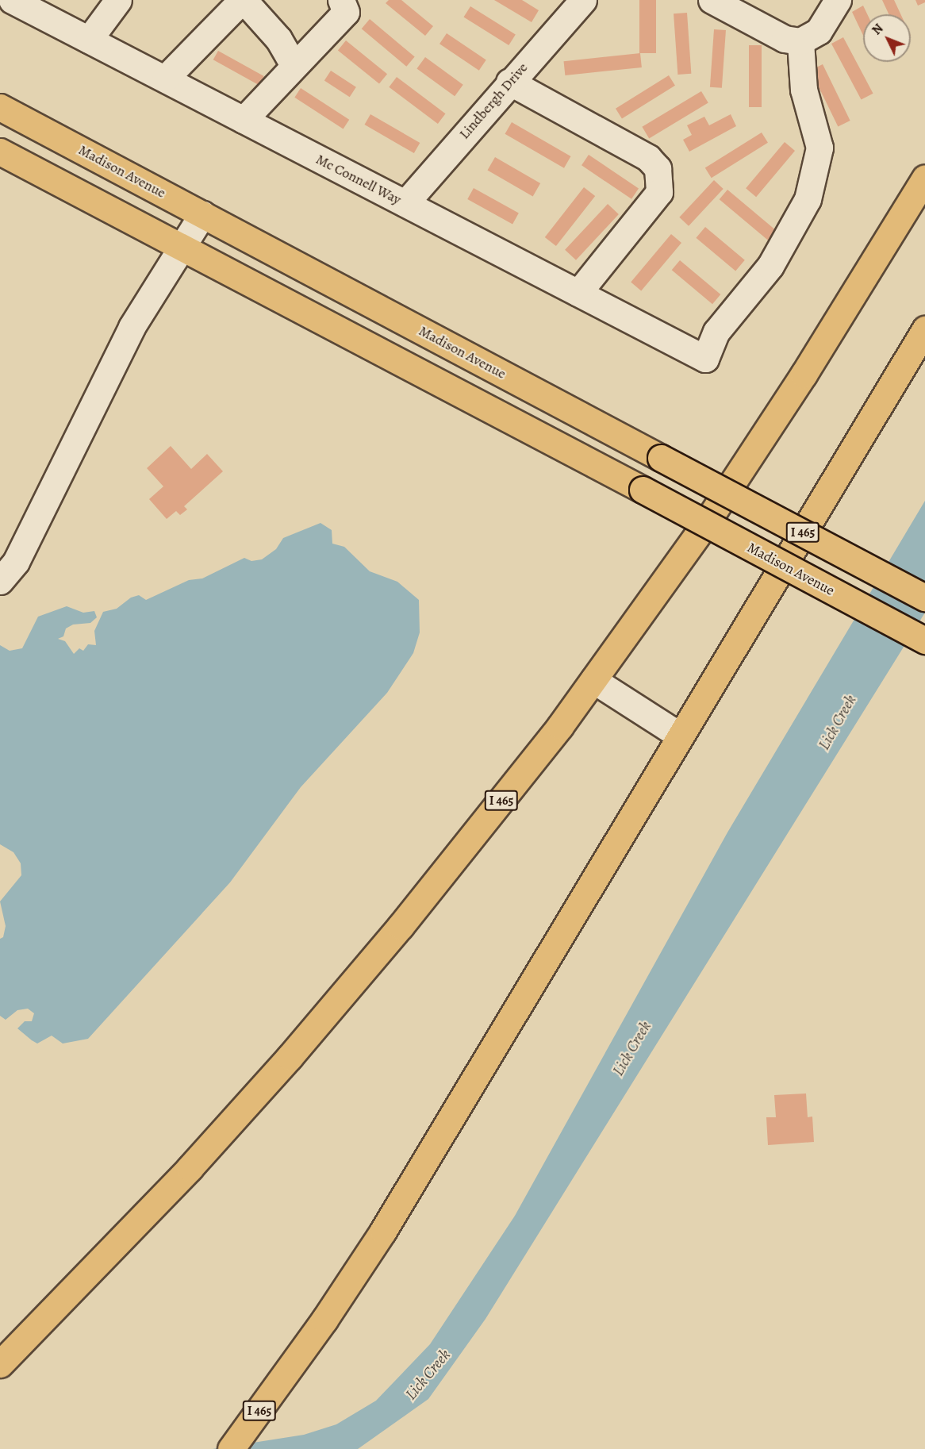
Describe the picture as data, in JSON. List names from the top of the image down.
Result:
{
  "streets": {
    "main road": ["Madison Avenue", "I 465"],
    "street": ["Lindbergh Drive", "Mc Connell Way"]
  },
  "crossings": [
    ["Lindbergh Drive", "Mc Connell Way"]
  ],
  "water": ["Lick Creek"],
  "north": "top left"
}
